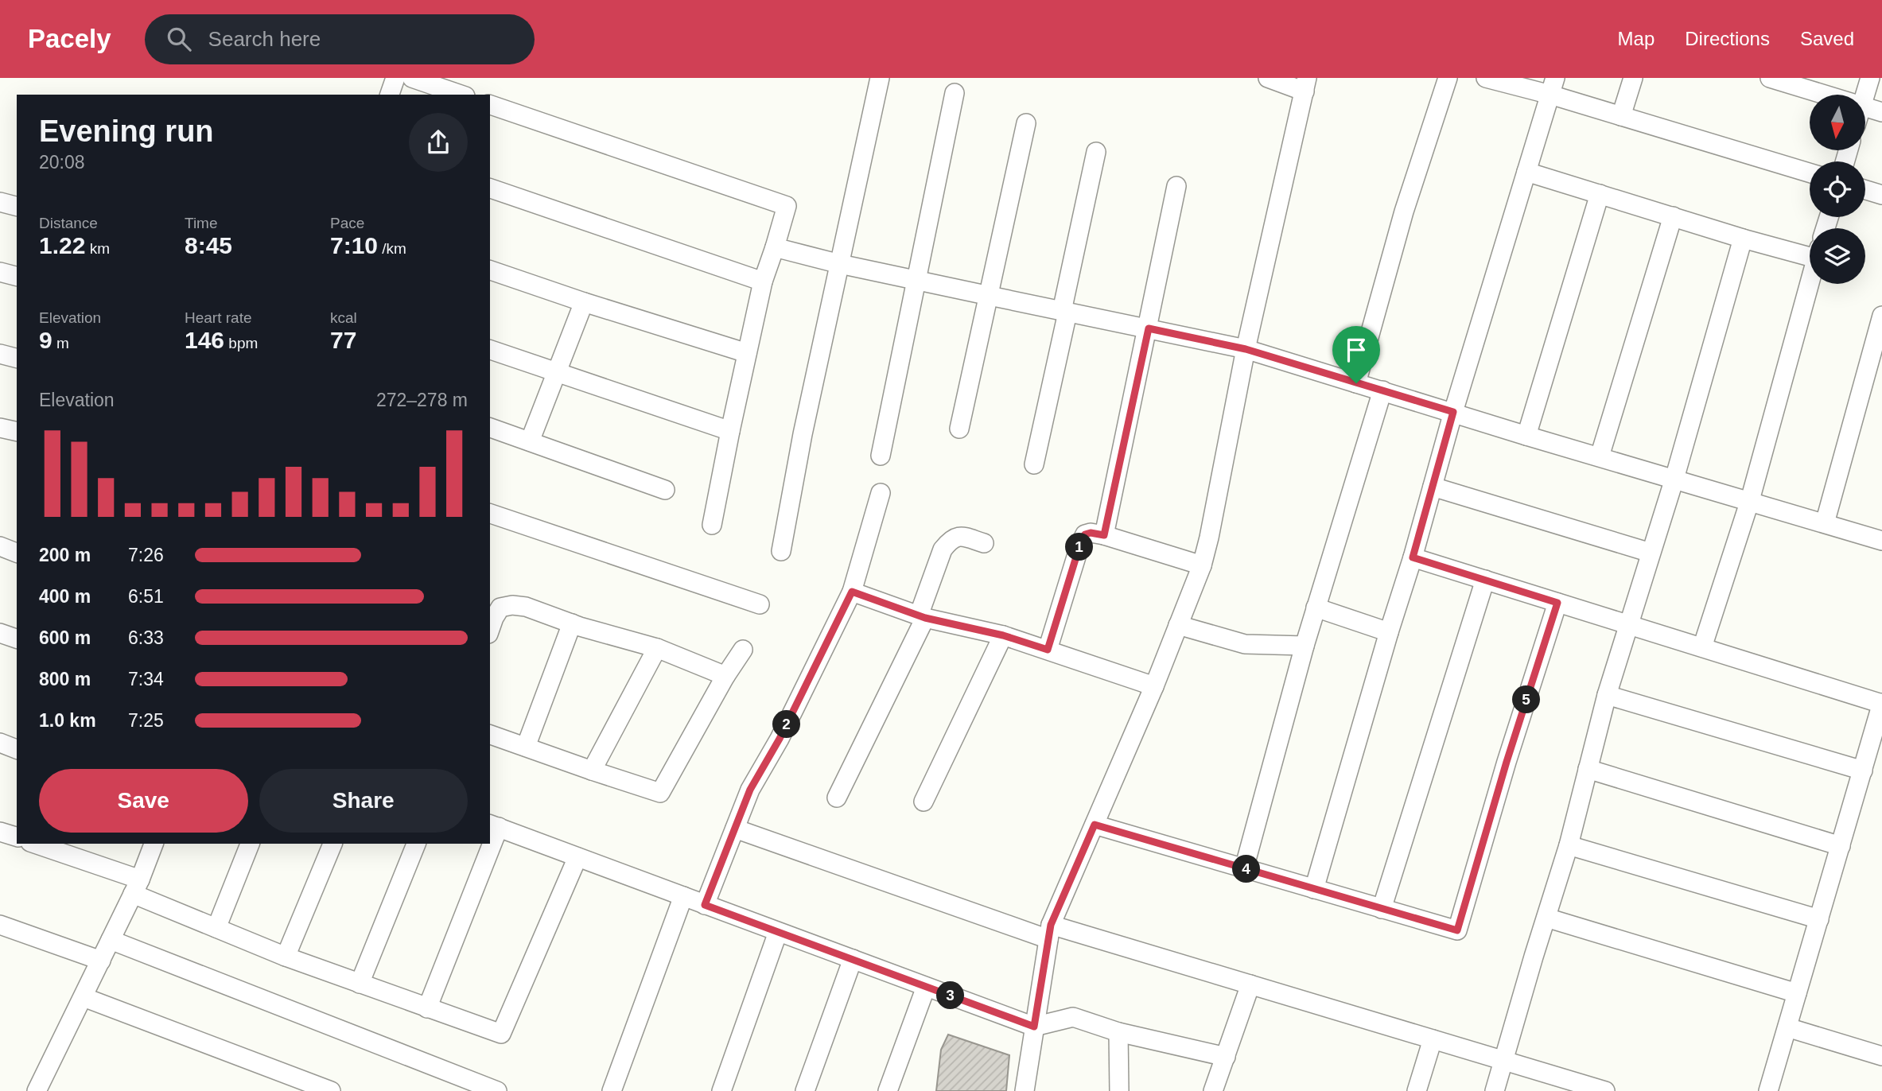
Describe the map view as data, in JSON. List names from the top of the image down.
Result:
{
  "north": "bottom",
  "page": {
    "header": "Pacely",
    "search": "Search here",
    "nav": ["Map", "Directions", "Saved"],
    "heading": ["Evening run", "20:08"],
    "stats": [
      ["Distance", "1.22 km"],
      ["Time", "8:45"],
      ["Pace", "7:10 /km"],
      ["Elevation", "9 m"],
      ["Heart rate", "146 bpm"],
      ["kcal", "77"]
    ],
    "chart": ["Elevation", "272–278 m"],
    "pins": [
      "1",
      "5",
      "2",
      "4",
      "3"
    ],
    "list": [
      {
        "name": "200 m",
        "note": "7:26"
      },
      {
        "name": "400 m",
        "note": "6:51"
      },
      {
        "name": "600 m",
        "note": "6:33"
      },
      {
        "name": "800 m",
        "note": "7:34"
      },
      {
        "name": "1.0 km",
        "note": "7:25"
      }
    ],
    "buttons": ["Save", "Share"]
  }
}
